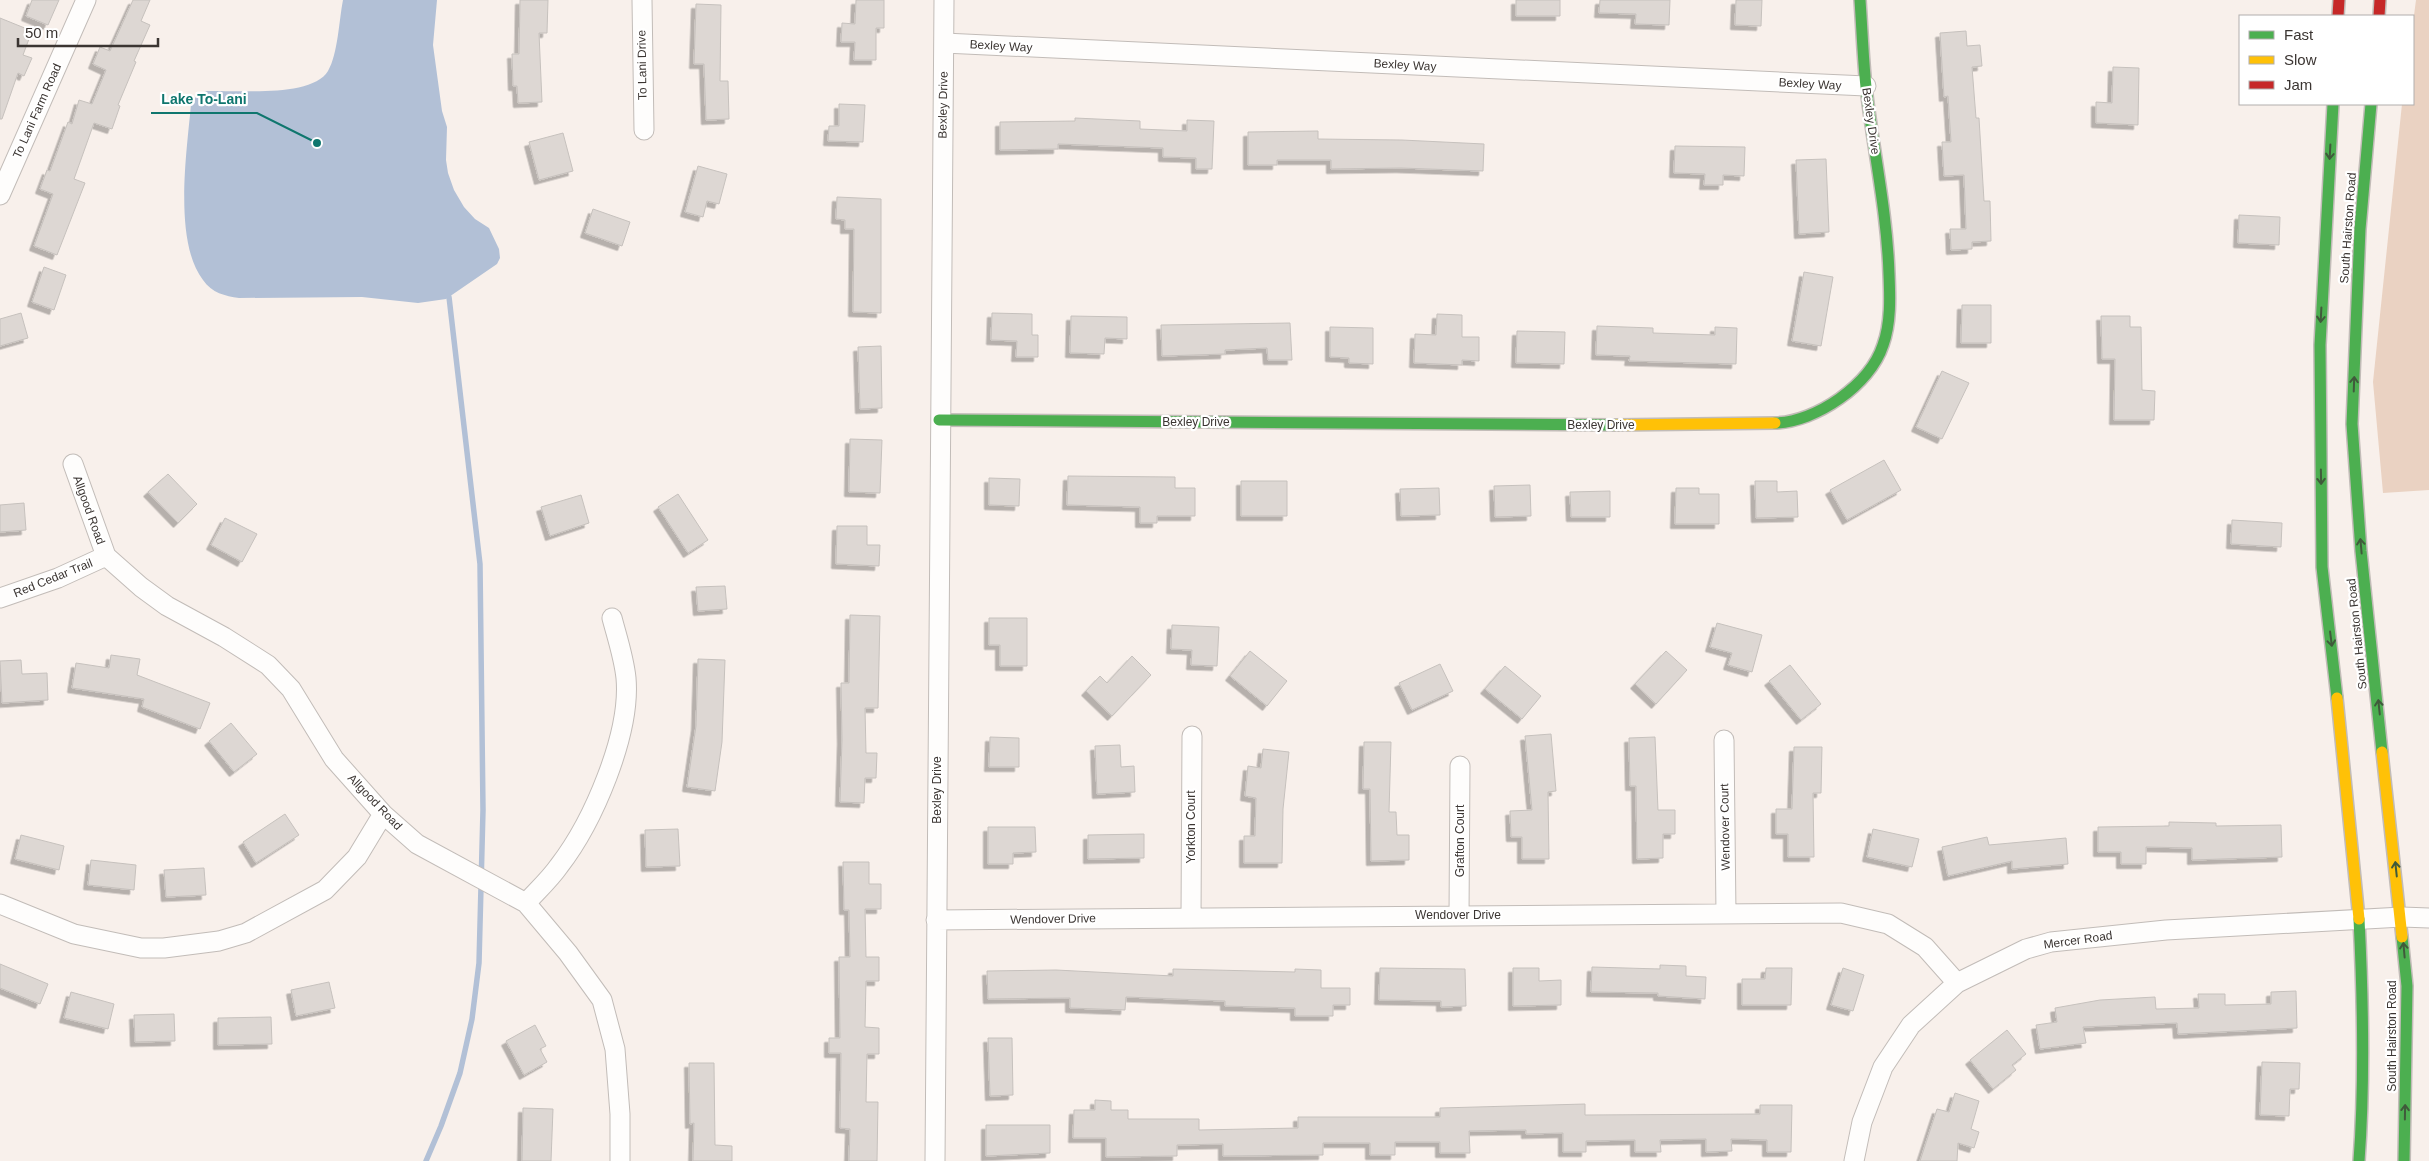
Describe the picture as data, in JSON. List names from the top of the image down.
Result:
{
  "streets": {
    "main road": ["Bexley Drive", "South Hairston Road"],
    "street": [
      "Bexley Way",
      "To Lani Drive",
      "To Lani Farm Road",
      "Allgood Road",
      "Red Cedar Trail",
      "Yorkton Court",
      "Wendover Court",
      "Grafton Court",
      "Wendover Drive",
      "Mercer Road"
    ]
  },
  "crossings": [
    ["Bexley Way", "Bexley Drive"],
    ["Bexley Drive", "Wendover Drive"],
    ["South Hairston Road", "Mercer Road"],
    ["Allgood Road", "Red Cedar Trail"],
    ["Yorkton Court", "Wendover Drive"],
    ["Wendover Court", "Wendover Drive"],
    ["Grafton Court", "Wendover Drive"],
    ["Wendover Drive", "Mercer Road"]
  ],
  "places": ["Lake To-Lani"],
  "legend": ["Fast", "Slow", "Jam"],
  "scale_bar": "50 m"
}
